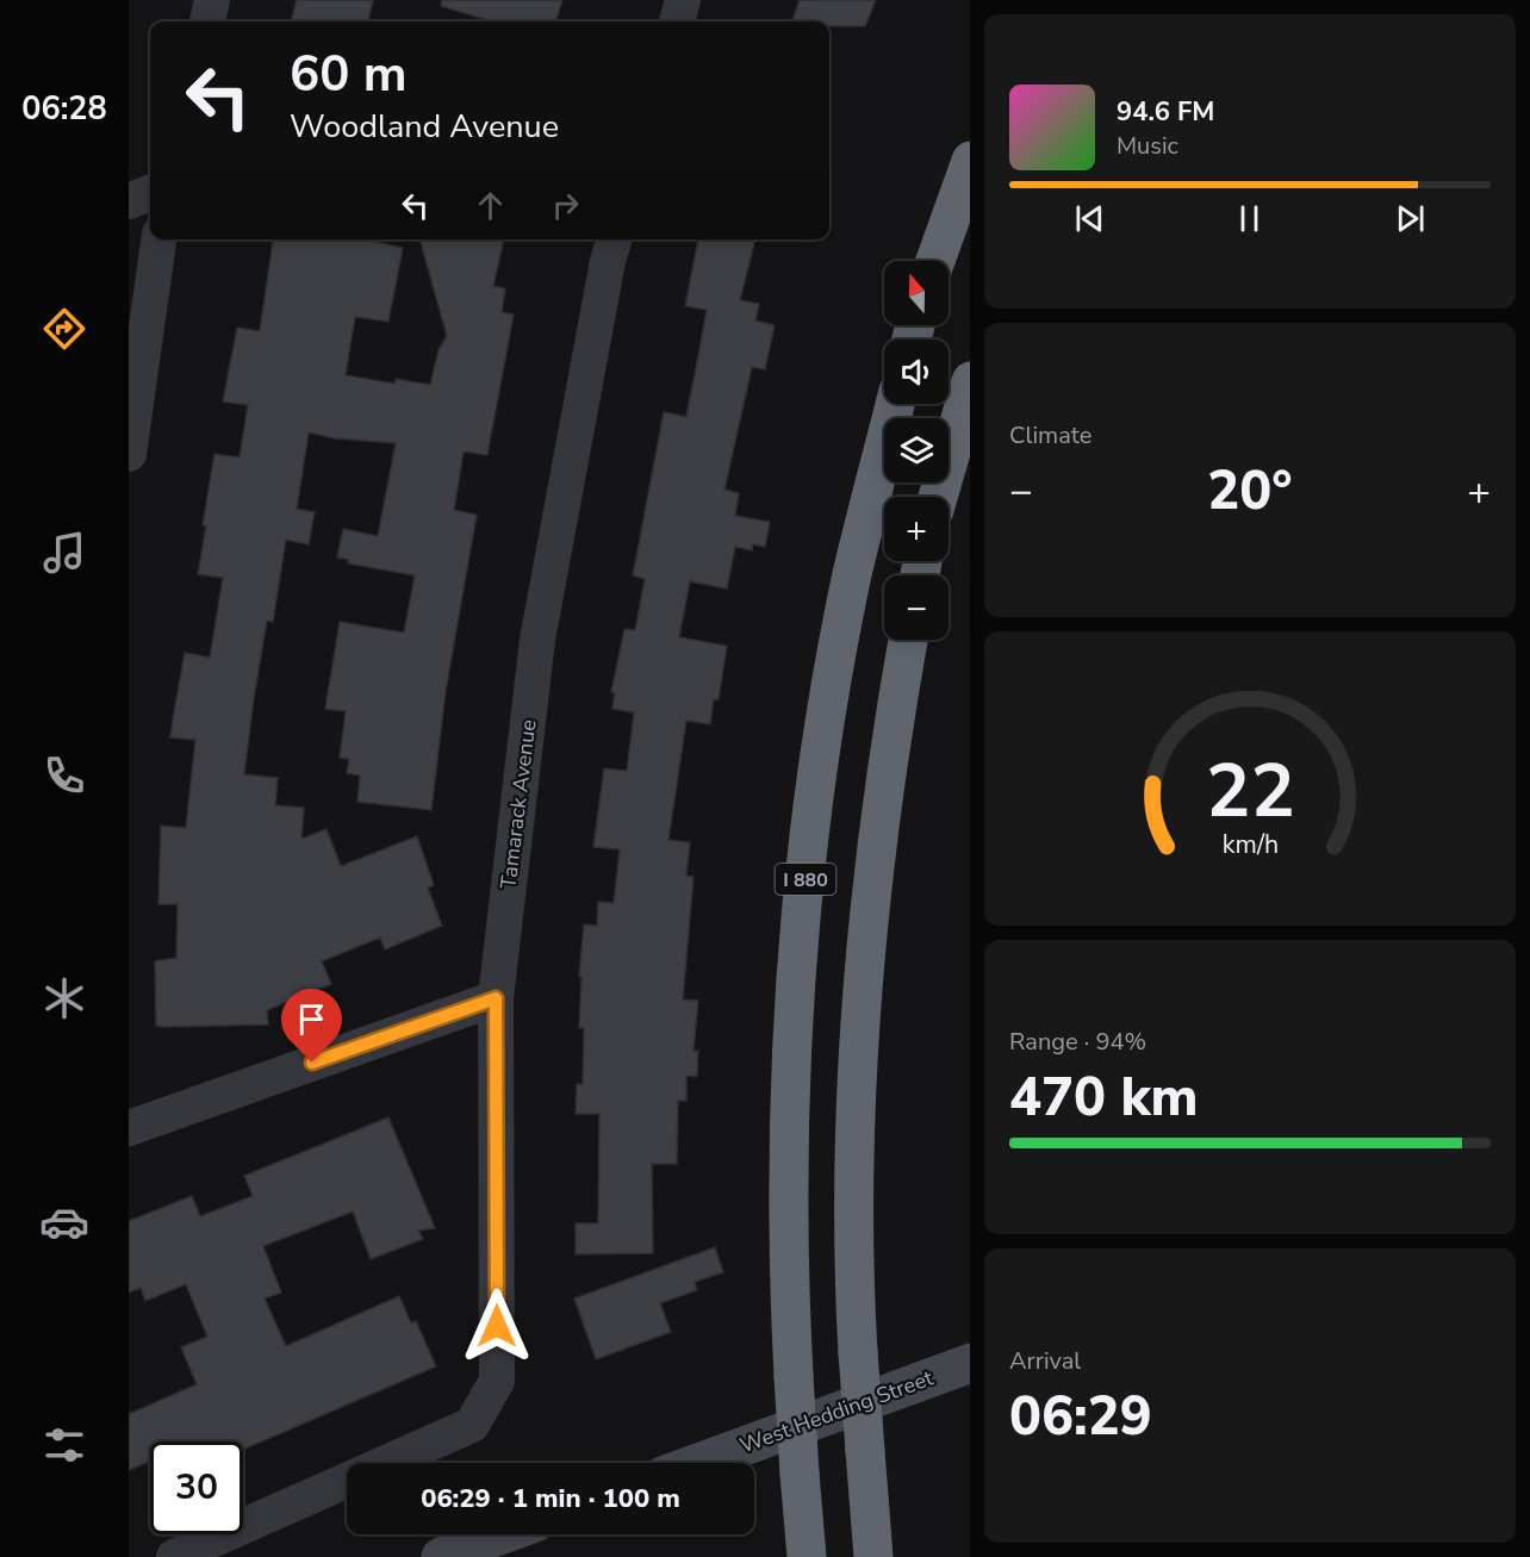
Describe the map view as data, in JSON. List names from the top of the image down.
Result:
{
  "streets": {
    "highway": ["I 880"],
    "main road": ["West Hedding Street"],
    "street": ["Tamarack Avenue"]
  },
  "north": "top",
  "page": {
    "tabs": "06:28",
    "turn": ["60 m", "Woodland Avenue"],
    "song": ["94.6 FM", "Music"],
    "map_buttons": ["+", "−"],
    "tile": [
      "Climate",
      ["Range · 94%", "470 km"],
      ["Arrival", "06:29"]
    ],
    "heat": ["−", "20°", "+"],
    "limit": "30",
    "trip": "06:29 · 1 min · 100 m",
    "gauge": ["22", "km/h"]
  }
}
